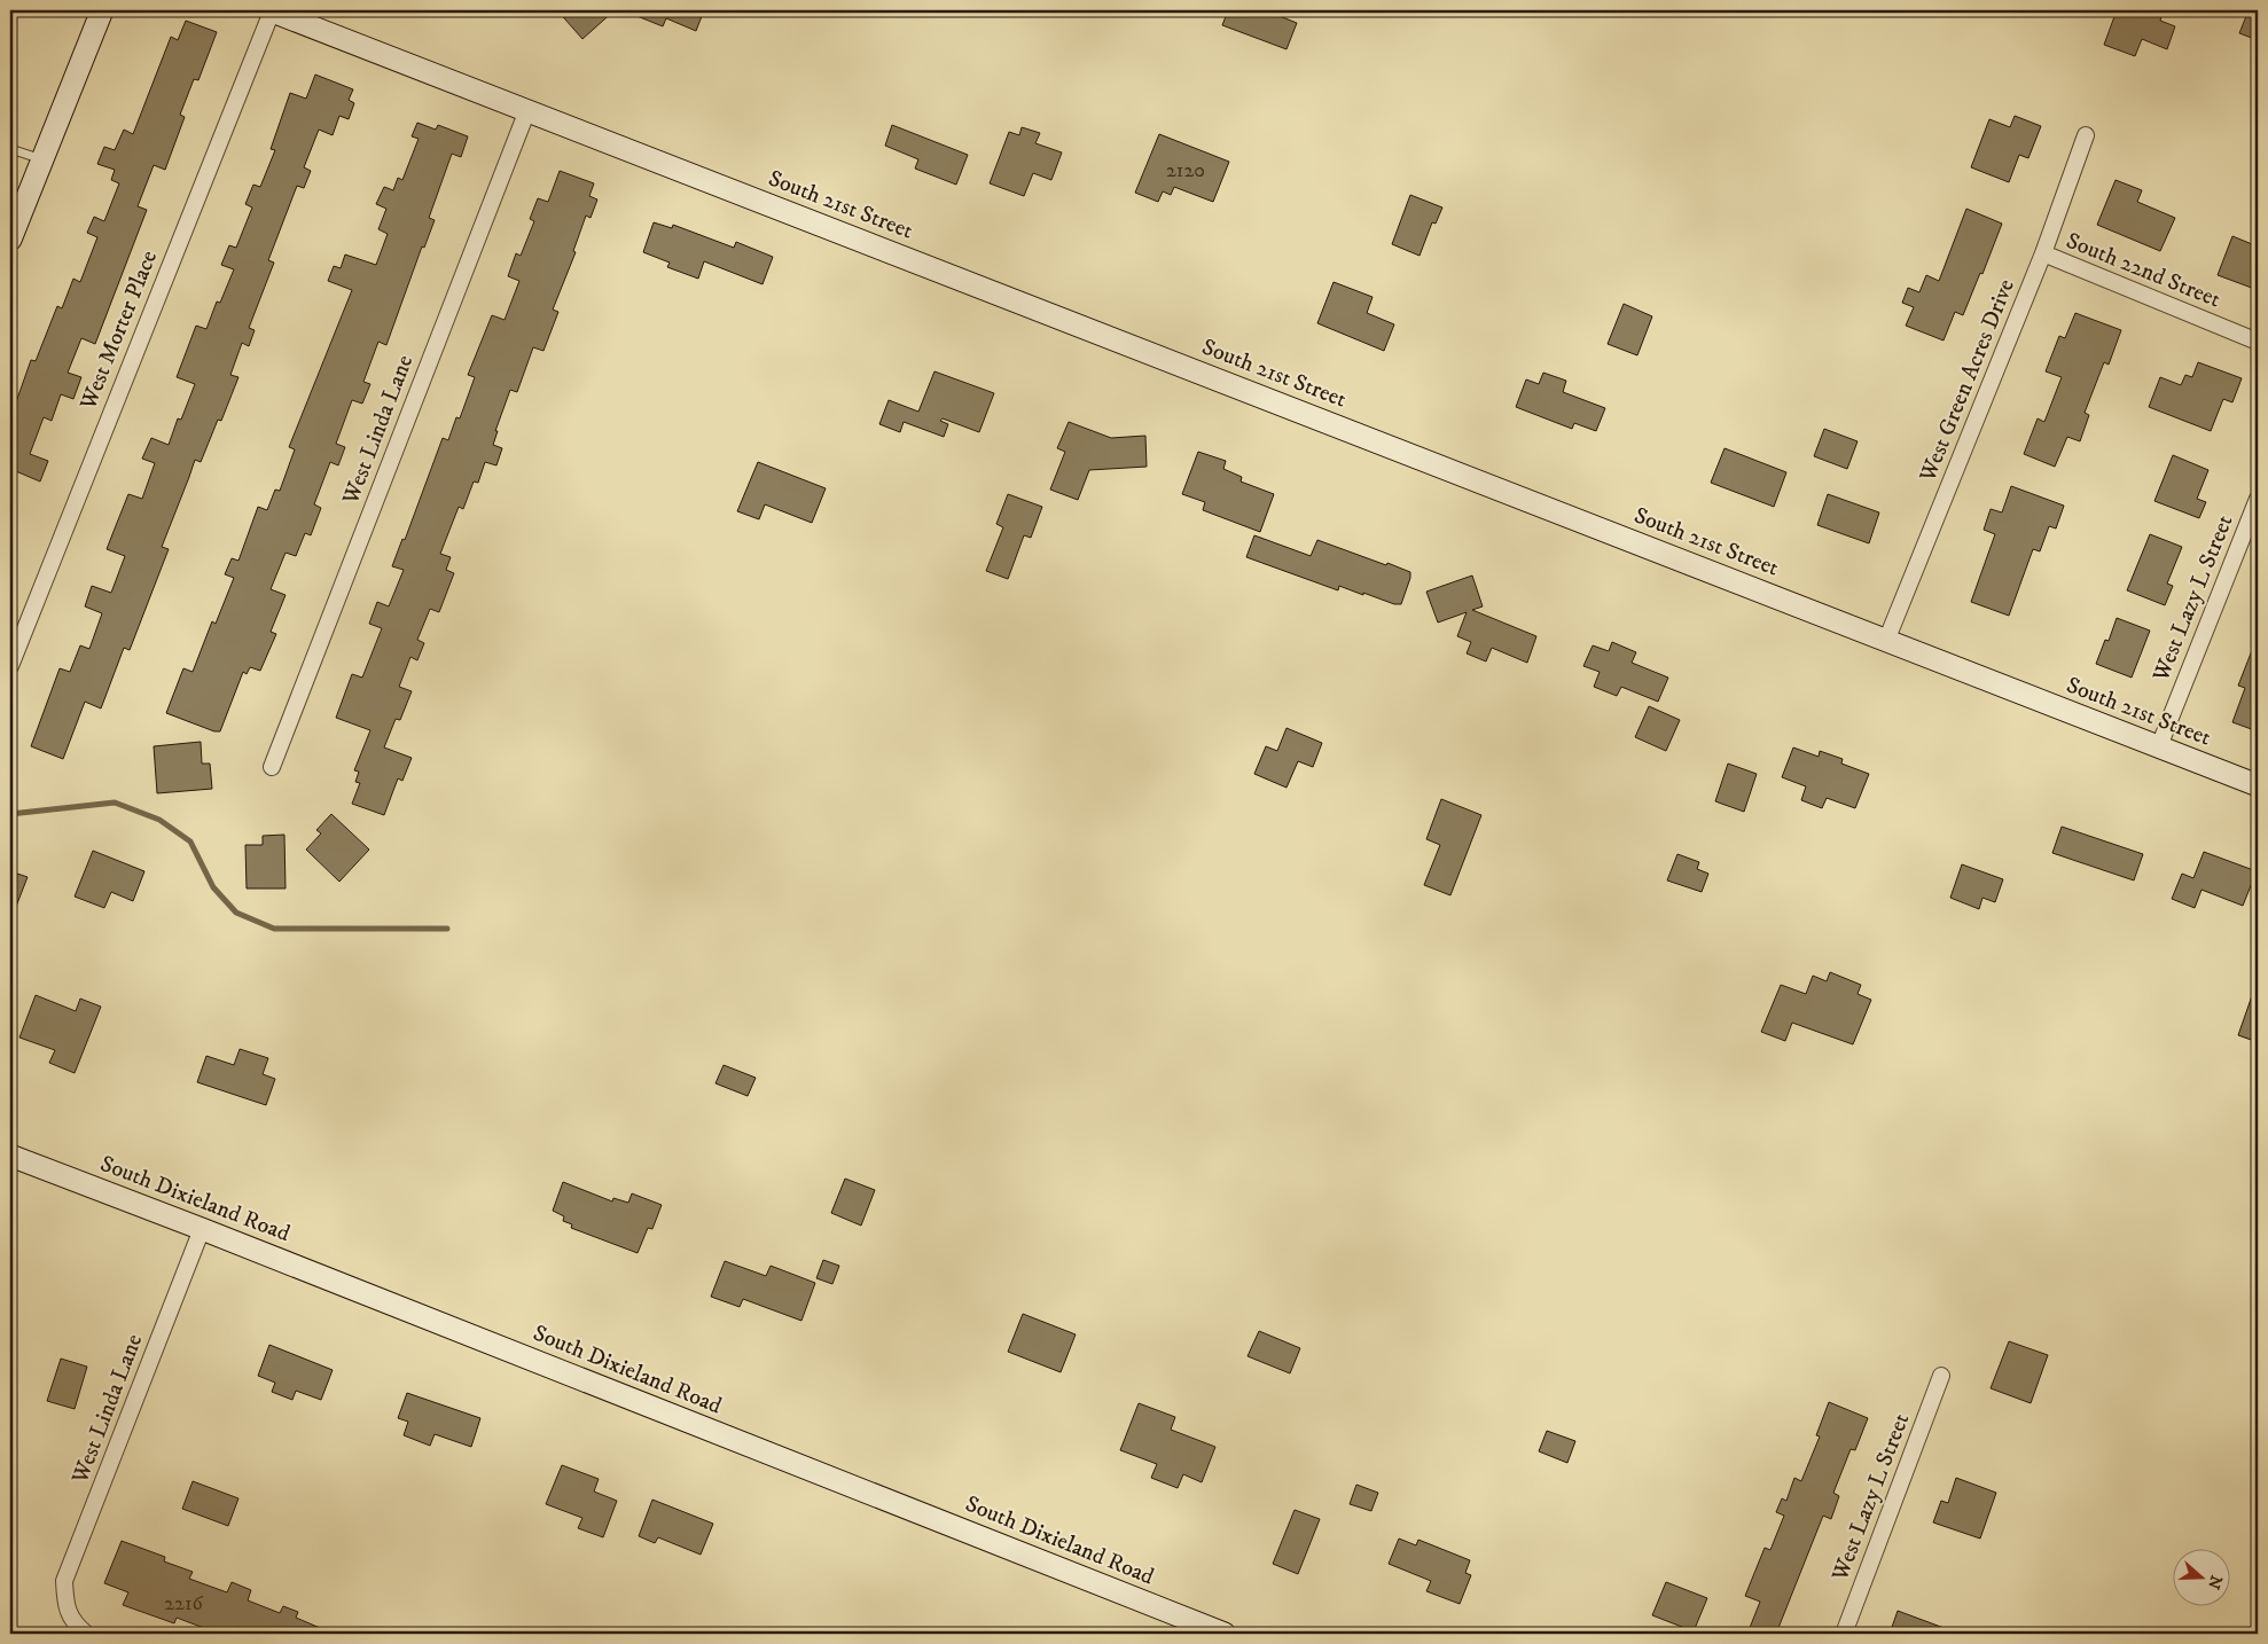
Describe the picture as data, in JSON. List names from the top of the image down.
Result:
{
  "streets": {
    "street": [
      "South 21st Street",
      "South 22nd Street",
      "West Morter Place",
      "West Green Acres Drive",
      "West Linda Lane",
      "West Lazy L Street",
      "South Dixieland Road"
    ]
  },
  "crossings": [
    ["South 21st Street", "West Morter Place"],
    ["South 21st Street", "West Green Acres Drive"],
    ["South 21st Street", "West Linda Lane"],
    ["South 21st Street", "West Lazy L Street"],
    ["South 22nd Street", "West Green Acres Drive"],
    ["West Linda Lane", "South Dixieland Road"]
  ],
  "house_numbers": ["2120", "2216"],
  "north": "right"
}
